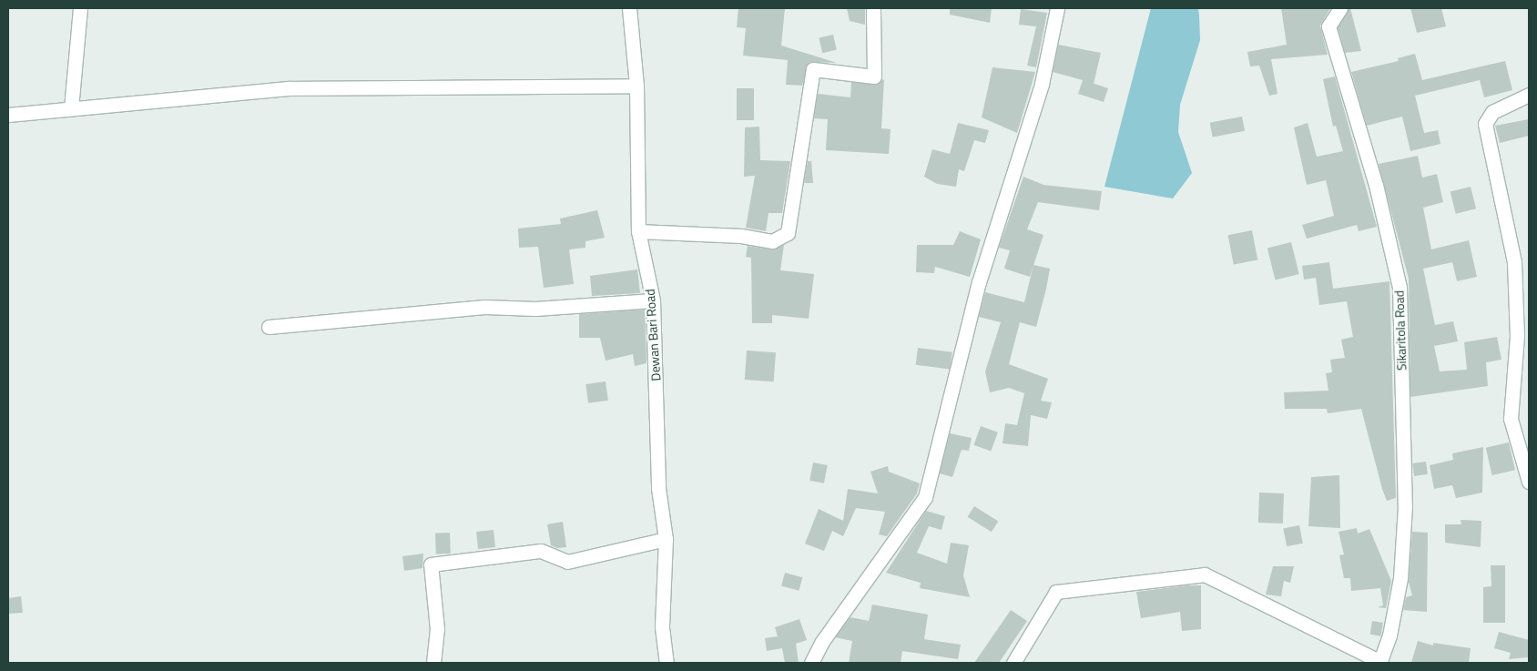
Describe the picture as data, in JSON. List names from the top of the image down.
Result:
{
  "streets": {
    "street": ["Sikaritola Road", "Dewan Bari Road"]
  }
}
